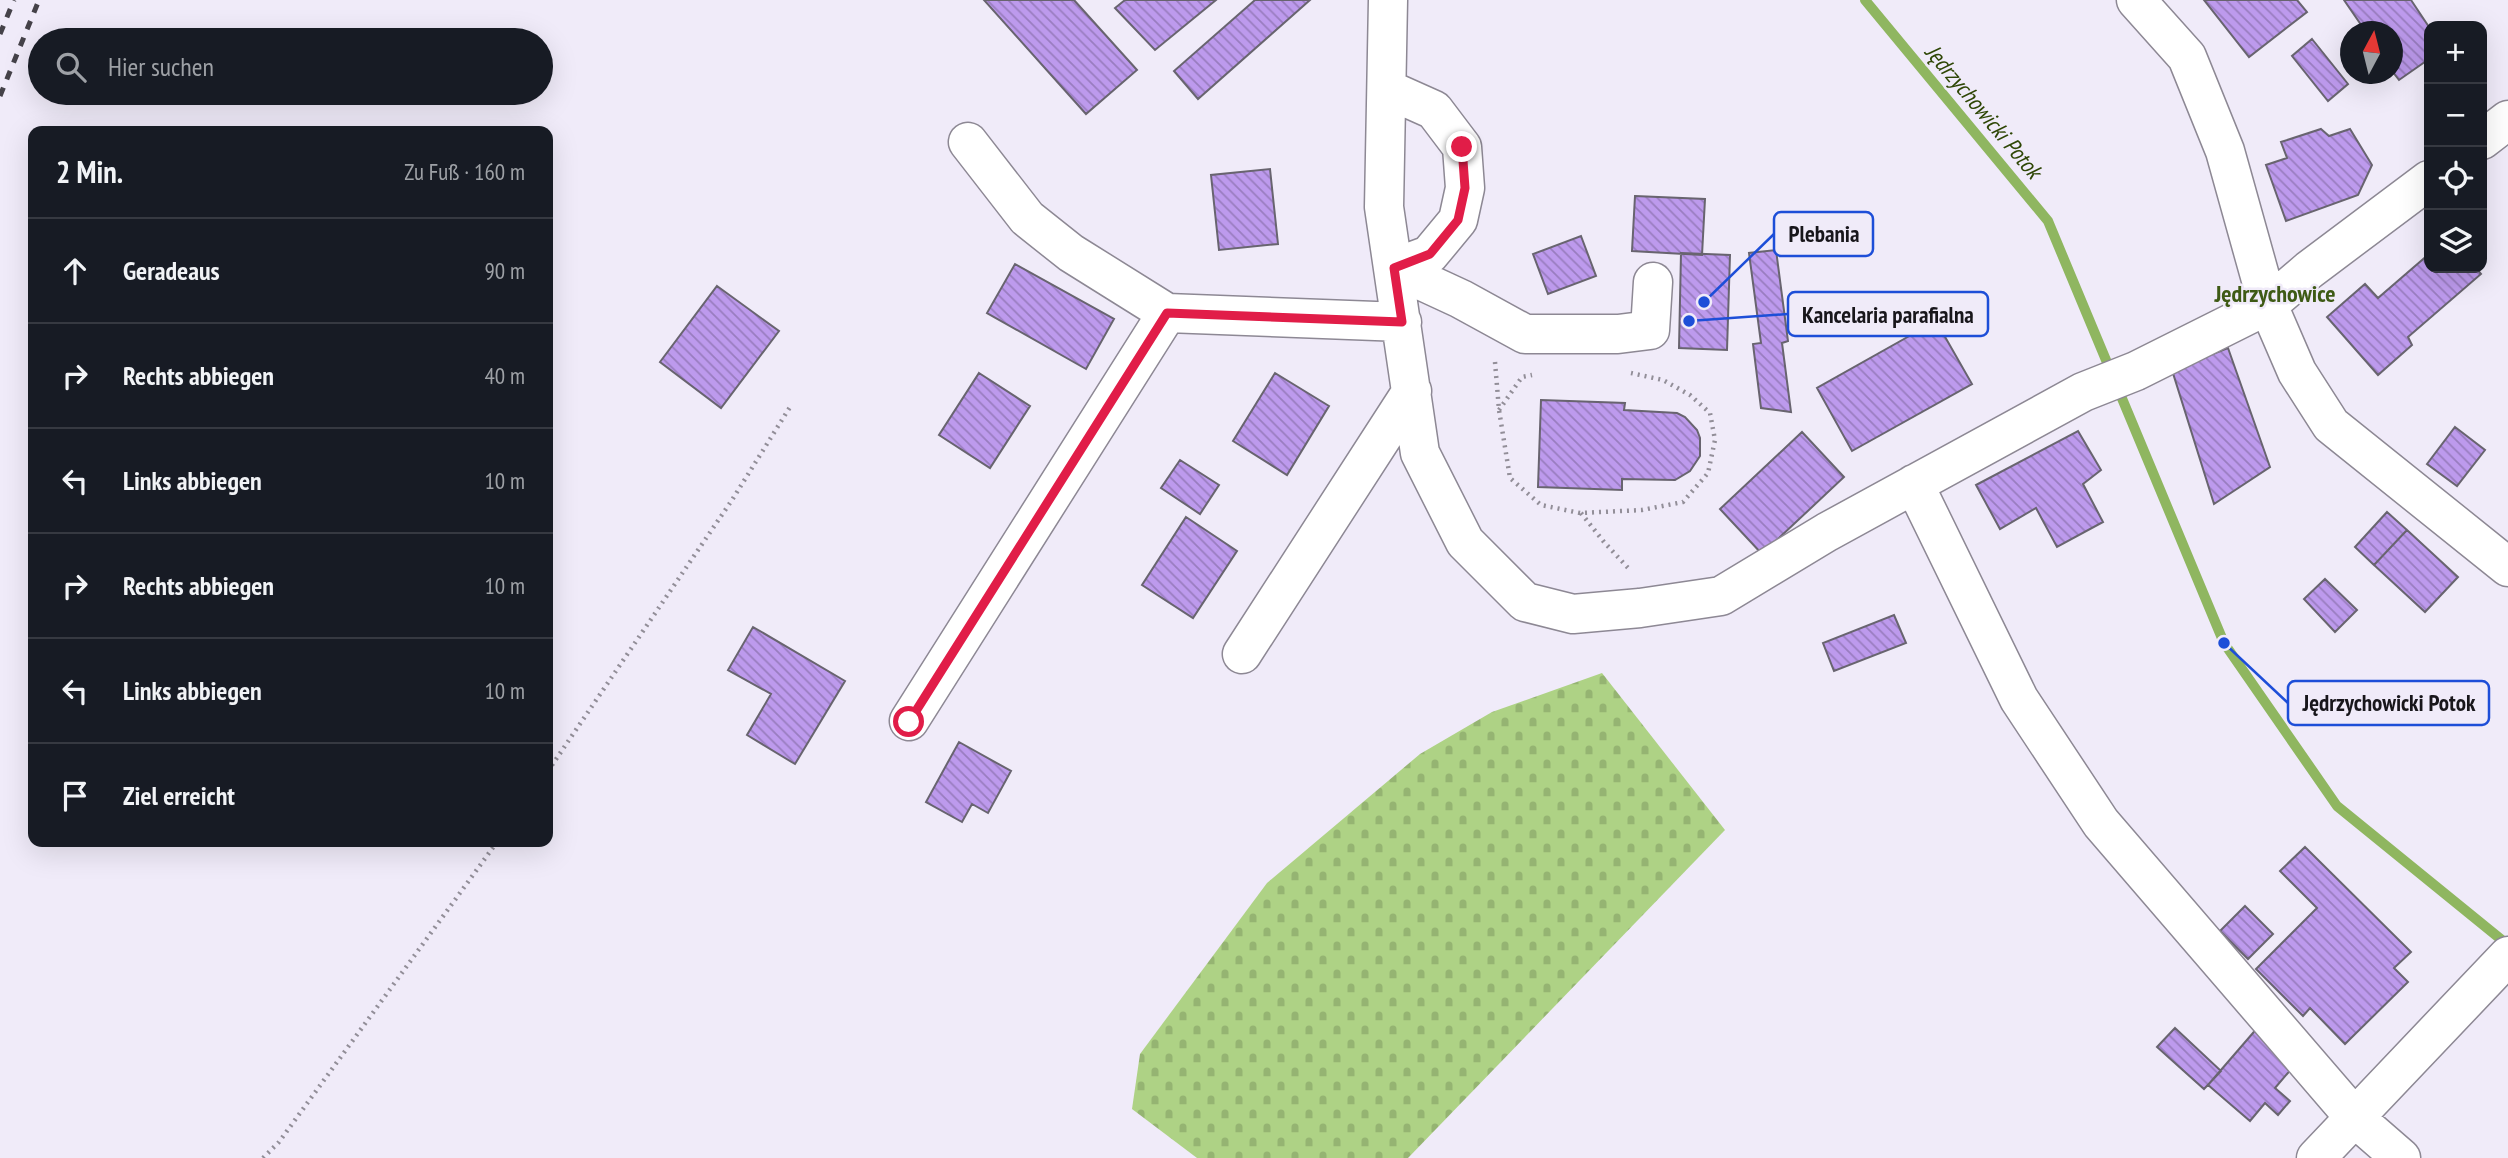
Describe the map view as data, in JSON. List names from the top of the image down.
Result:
{
  "districts": ["Jędrzychowice"],
  "water": ["Jędrzychowicki Potok"],
  "places": ["Plebania", "Kancelaria parafialna", "Jędrzychowicki Potok"],
  "north": "top",
  "page": {
    "map_buttons": ["+", "−"],
    "search": "Hier suchen",
    "heading": ["2 Min.", "Zu Fuß · 160 m"],
    "list": [
      ["Geradeaus", "90 m"],
      ["Rechts abbiegen", "40 m"],
      ["Links abbiegen", "10 m"],
      ["Rechts abbiegen", "10 m"],
      ["Links abbiegen", "10 m"],
      "Ziel erreicht"
    ]
  }
}
